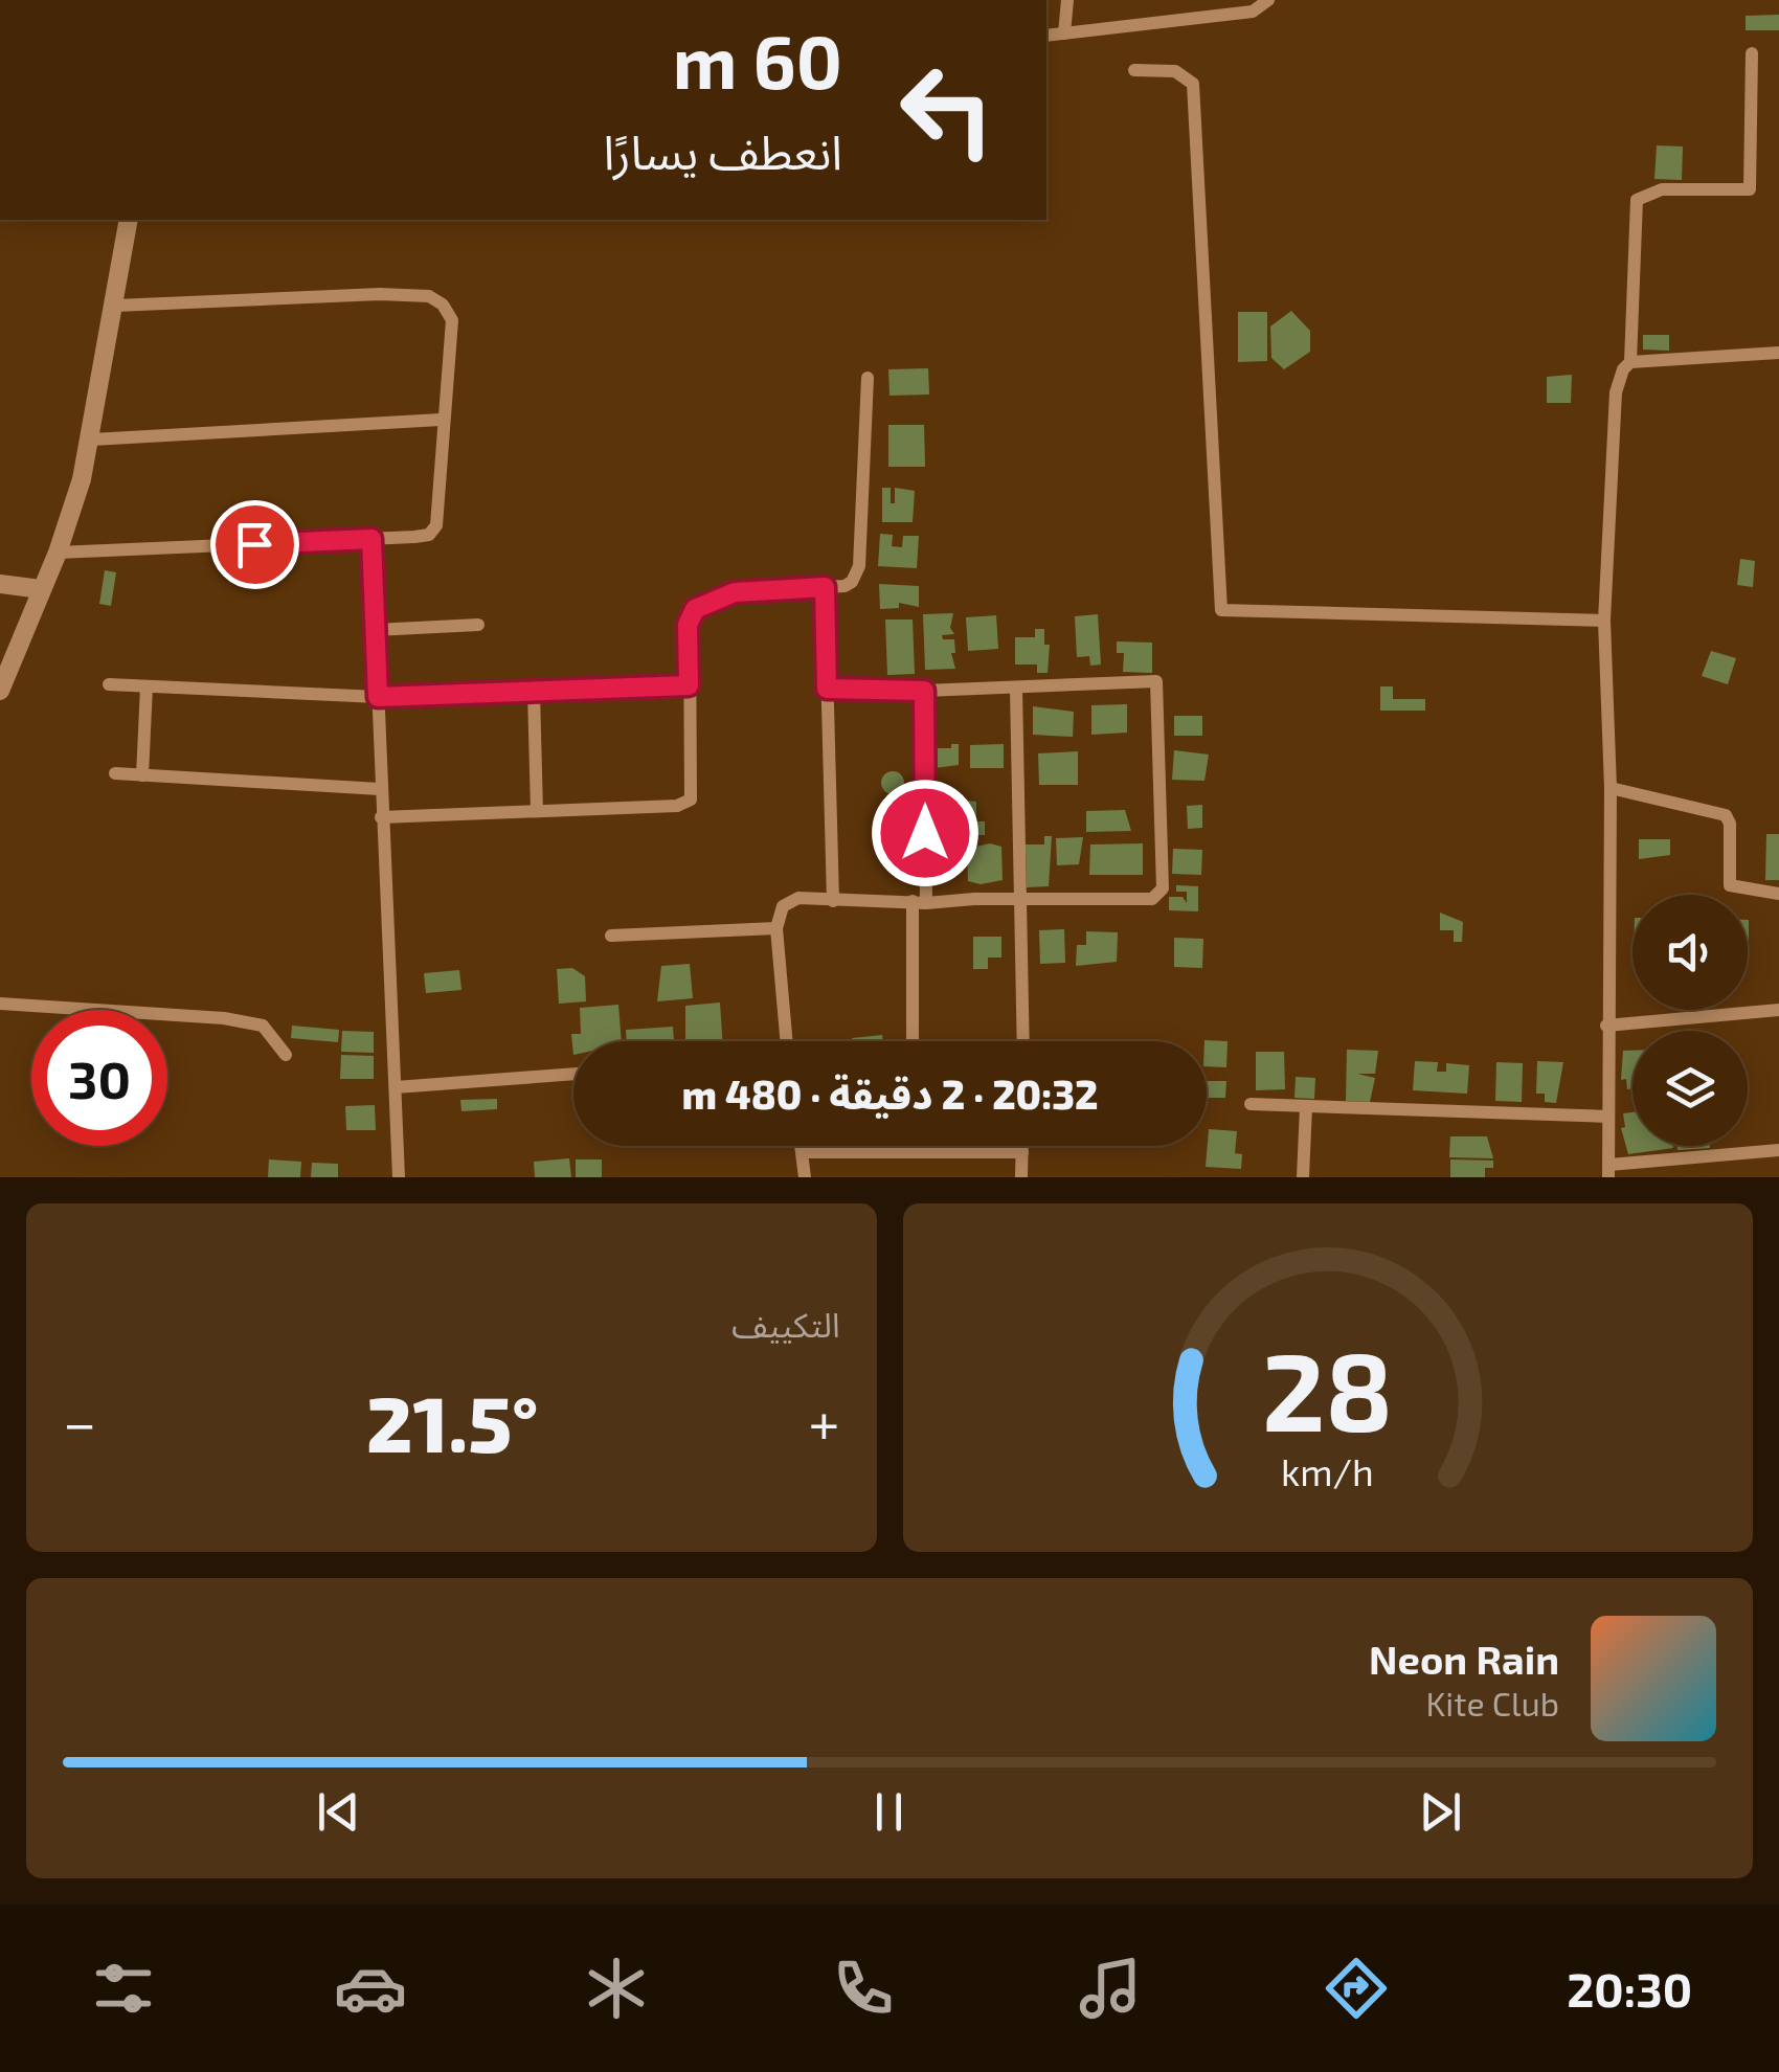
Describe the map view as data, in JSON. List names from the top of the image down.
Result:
{
  "page": {
    "turn": ["60 m", "انعطف يسارًا"],
    "limit": "30",
    "trip": "20:32 · 2 دقيقة · 480 m",
    "tile": "التكييف",
    "heat": ["−", "21.5°", "+"],
    "song": ["Neon Rain", "Kite Club"],
    "tabs": "20:30",
    "gauge": ["28", "km/h"]
  }
}
